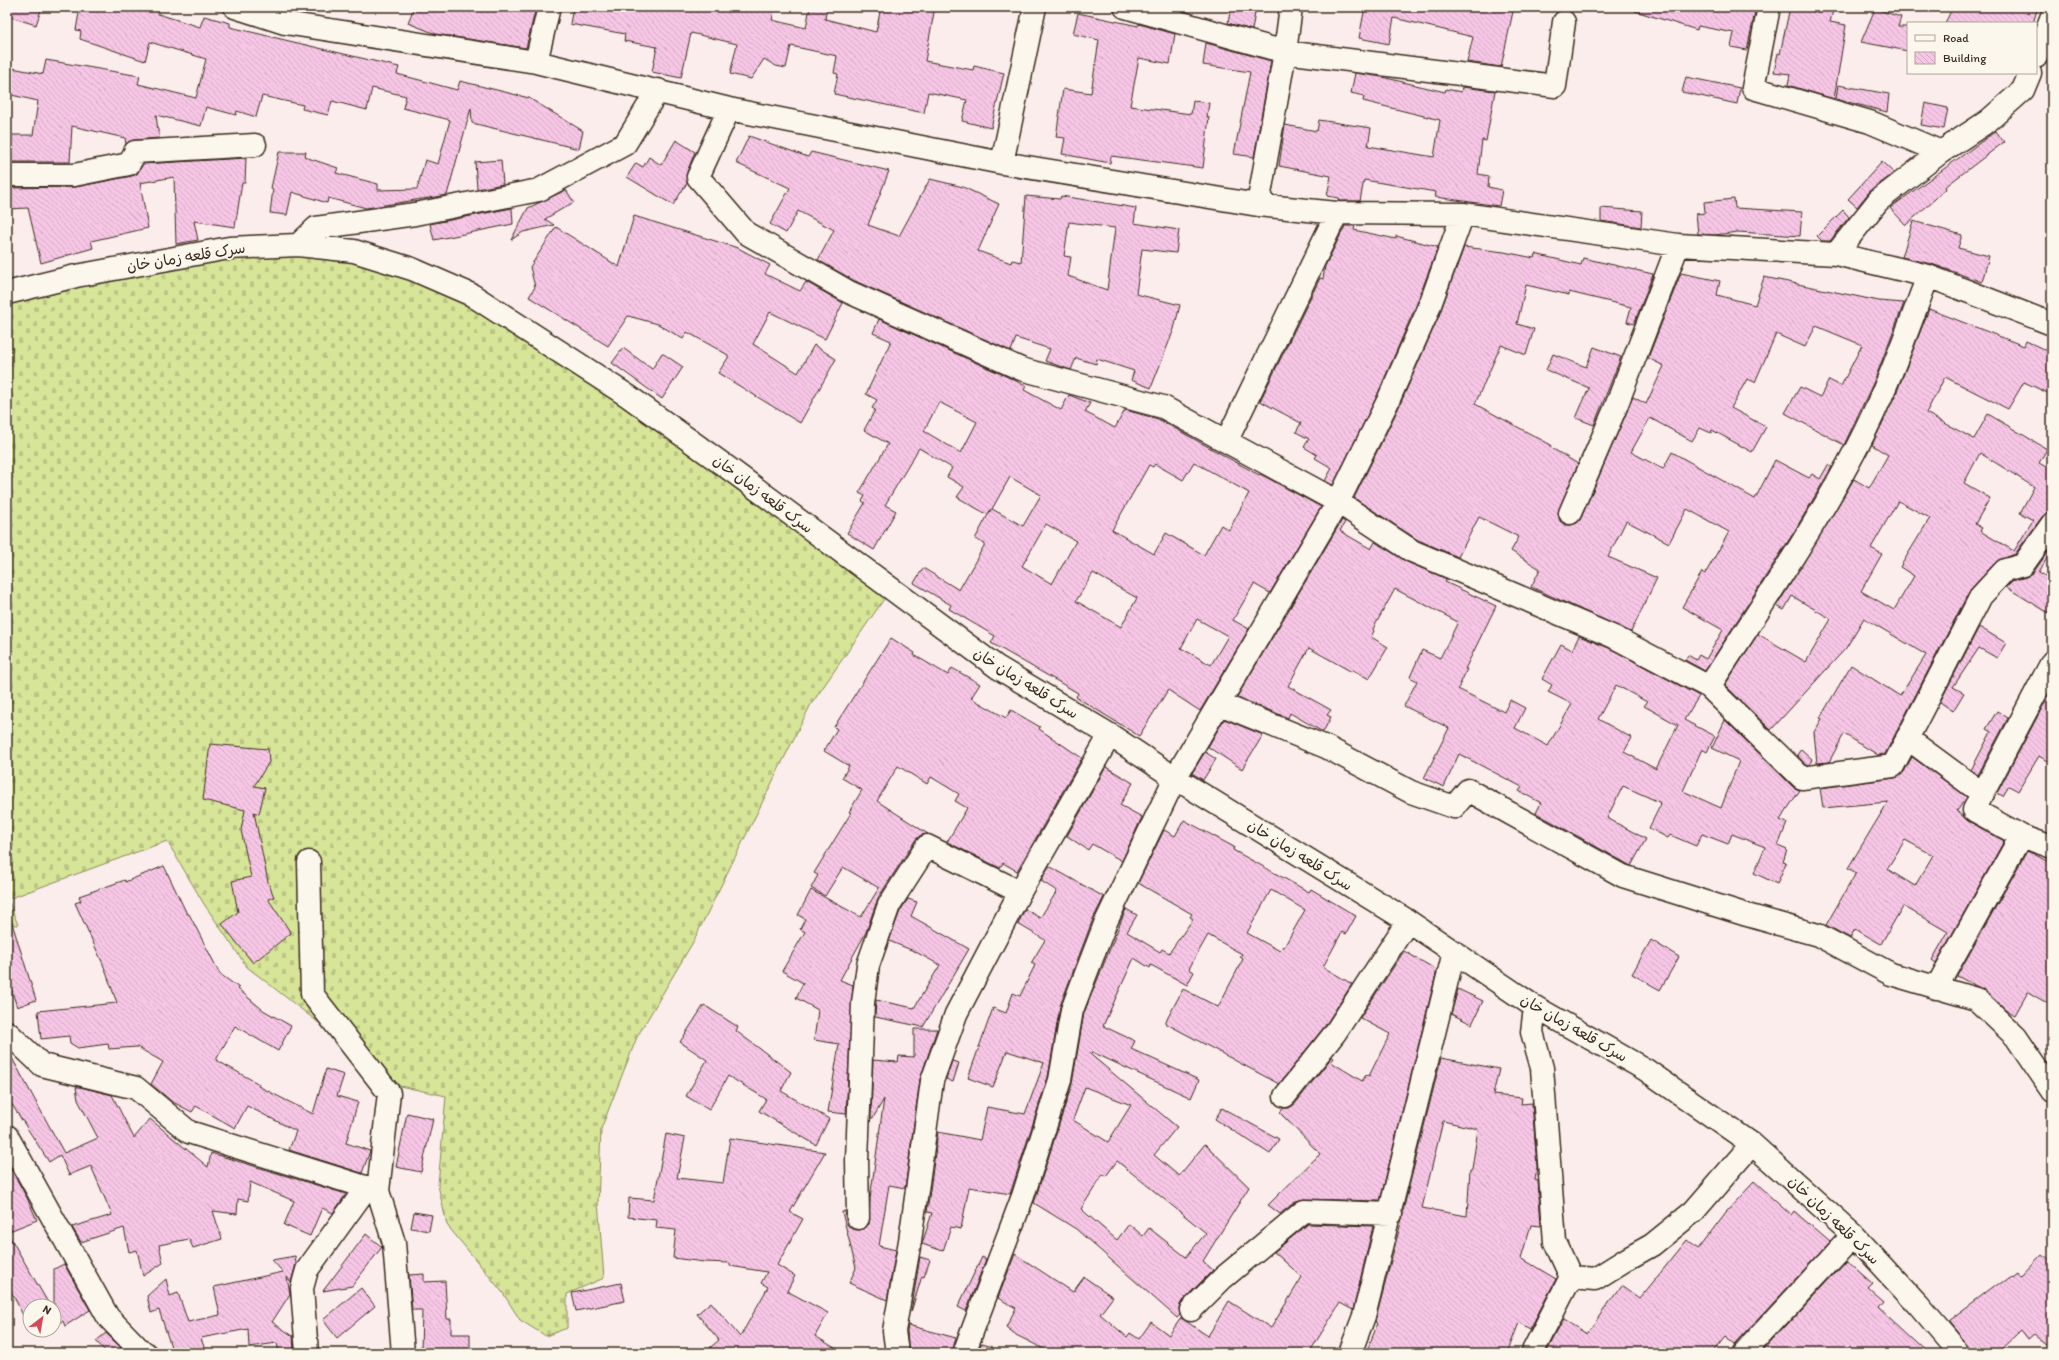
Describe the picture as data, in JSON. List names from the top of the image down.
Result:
{
  "streets": {
    "street": ["سرک قلعه زمان خان"]
  },
  "legend": ["Road", "Building"],
  "north": "top right"
}
